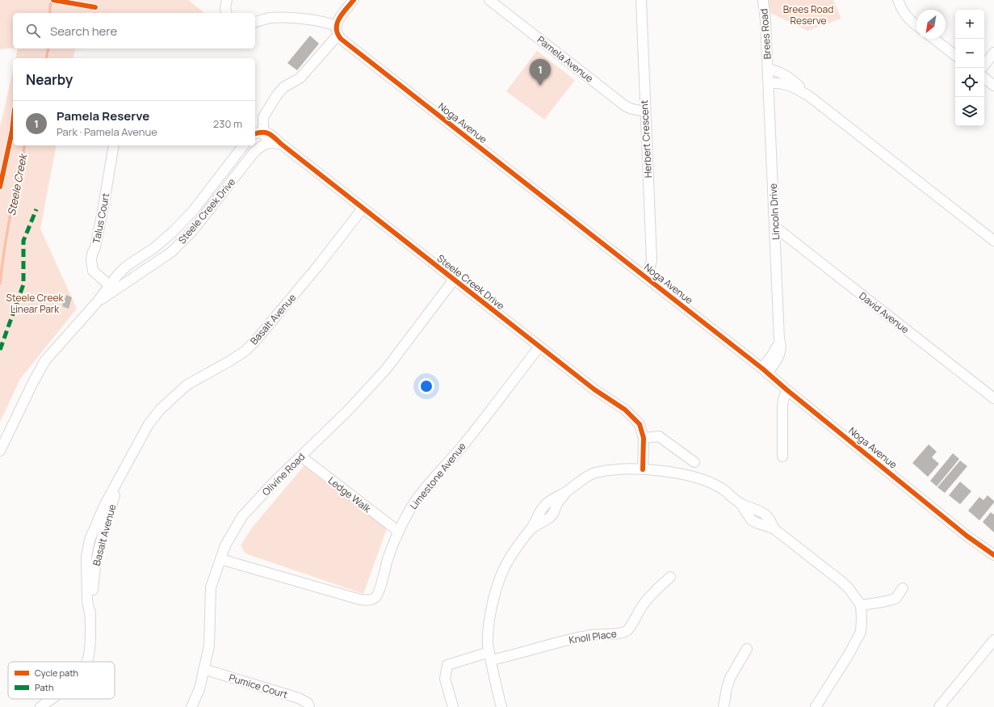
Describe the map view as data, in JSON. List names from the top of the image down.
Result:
{
  "streets": {
    "street": [
      "Brees Road",
      "Pamela Avenue",
      "Noga Avenue",
      "Herbert Crescent",
      "Steele Creek Drive",
      "Lincoln Drive",
      "Talus Court",
      "David Avenue",
      "Basalt Avenue",
      "Olivine Road",
      "Limestone Avenue",
      "Ledge Walk",
      "Knoll Place",
      "Pumice Court"
    ]
  },
  "crossings": [
    ["Brees Road", "Lincoln Drive"],
    ["Pamela Avenue", "Herbert Crescent"],
    ["Noga Avenue", "Herbert Crescent"],
    ["Noga Avenue", "Lincoln Drive"],
    ["Steele Creek Drive", "Talus Court"],
    ["Steele Creek Drive", "Basalt Avenue"],
    ["Steele Creek Drive", "Olivine Road"],
    ["Steele Creek Drive", "Limestone Avenue"],
    ["Lincoln Drive", "David Avenue"],
    ["Olivine Road", "Limestone Avenue"],
    ["Olivine Road", "Ledge Walk"],
    ["Olivine Road", "Pumice Court"],
    ["Limestone Avenue", "Ledge Walk"]
  ],
  "water": ["Steele Creek"],
  "parks": ["Brees Road Reserve", "Steele Creek Linear Park"],
  "legend": ["Cycle path", "Path"],
  "north": "bottom left",
  "page": {
    "map_buttons": ["+", "−"],
    "search": "Search here",
    "heading": "Nearby",
    "pins": "1",
    "list": [
      {
        "mark": "1",
        "name": "Pamela Reserve",
        "note": "Park · Pamela Avenue",
        "value": "230 m"
      }
    ]
  }
}
